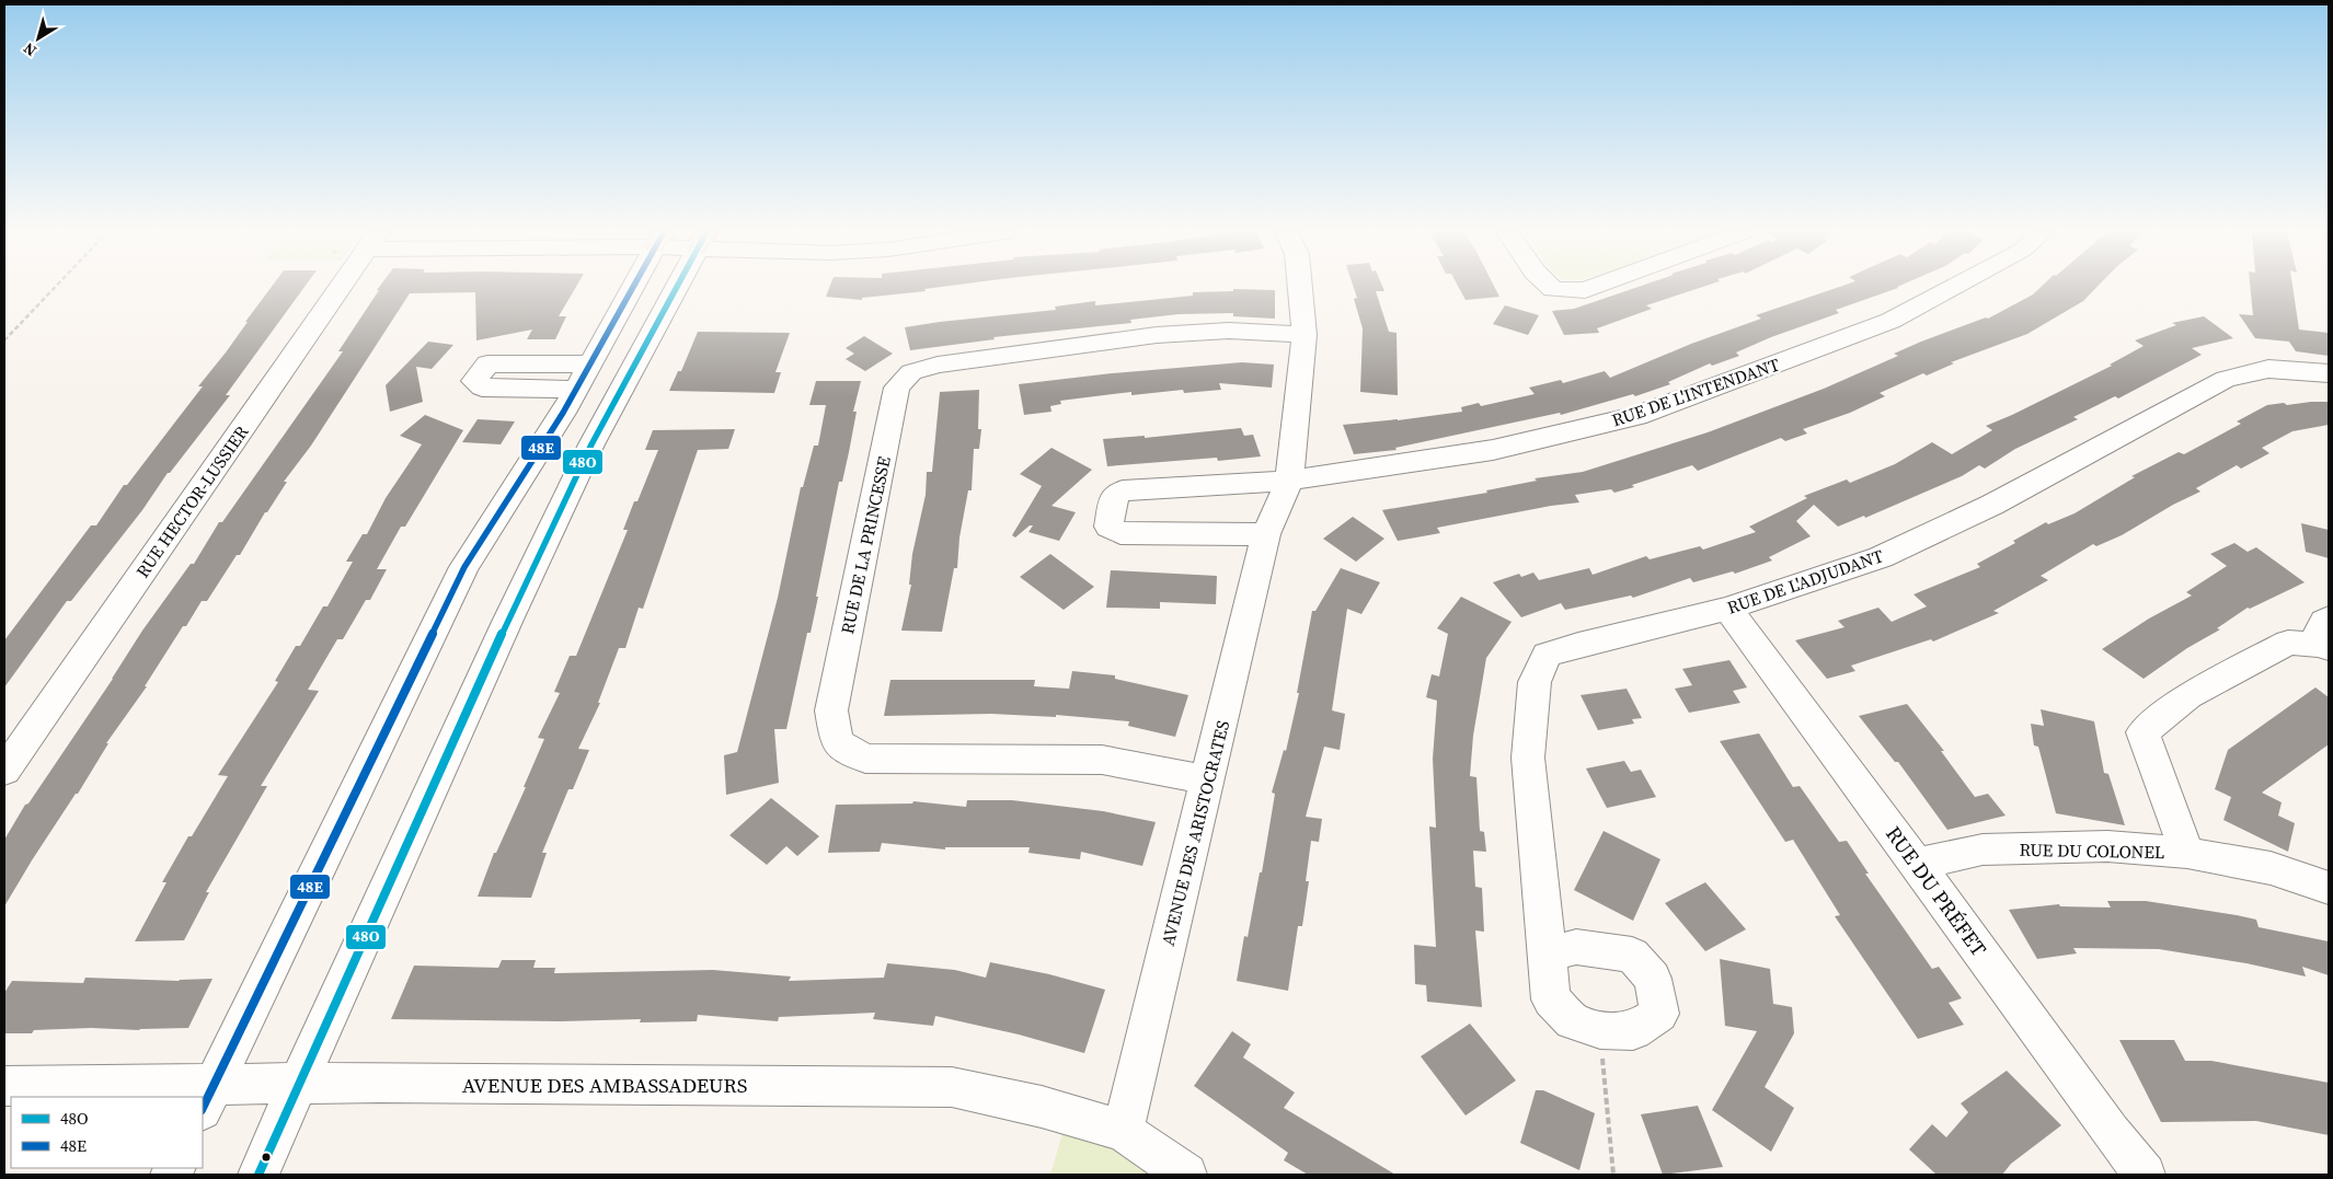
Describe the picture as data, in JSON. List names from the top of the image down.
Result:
{
  "streets": {
    "street": [
      "RUE DE L'INTENDANT",
      "RUE HECTOR-LUSSIER",
      "RUE DE LA PRINCESSE",
      "RUE DE L'ADJUDANT",
      "AVENUE DES ARISTOCRATES",
      "RUE DU COLONEL",
      "RUE DU PRÉFET",
      "AVENUE DES AMBASSADEURS"
    ]
  },
  "crossings": [
    ["RUE DE L'INTENDANT", "AVENUE DES ARISTOCRATES"],
    ["RUE DE LA PRINCESSE", "AVENUE DES ARISTOCRATES"],
    ["RUE DE L'ADJUDANT", "RUE DU PRÉFET"],
    ["AVENUE DES ARISTOCRATES", "AVENUE DES AMBASSADEURS"],
    ["RUE DU COLONEL", "RUE DU PRÉFET"]
  ],
  "lines": ["transit line 48O", "transit line 48E"],
  "legend": ["48O", "48E"],
  "north": "bottom left"
}
